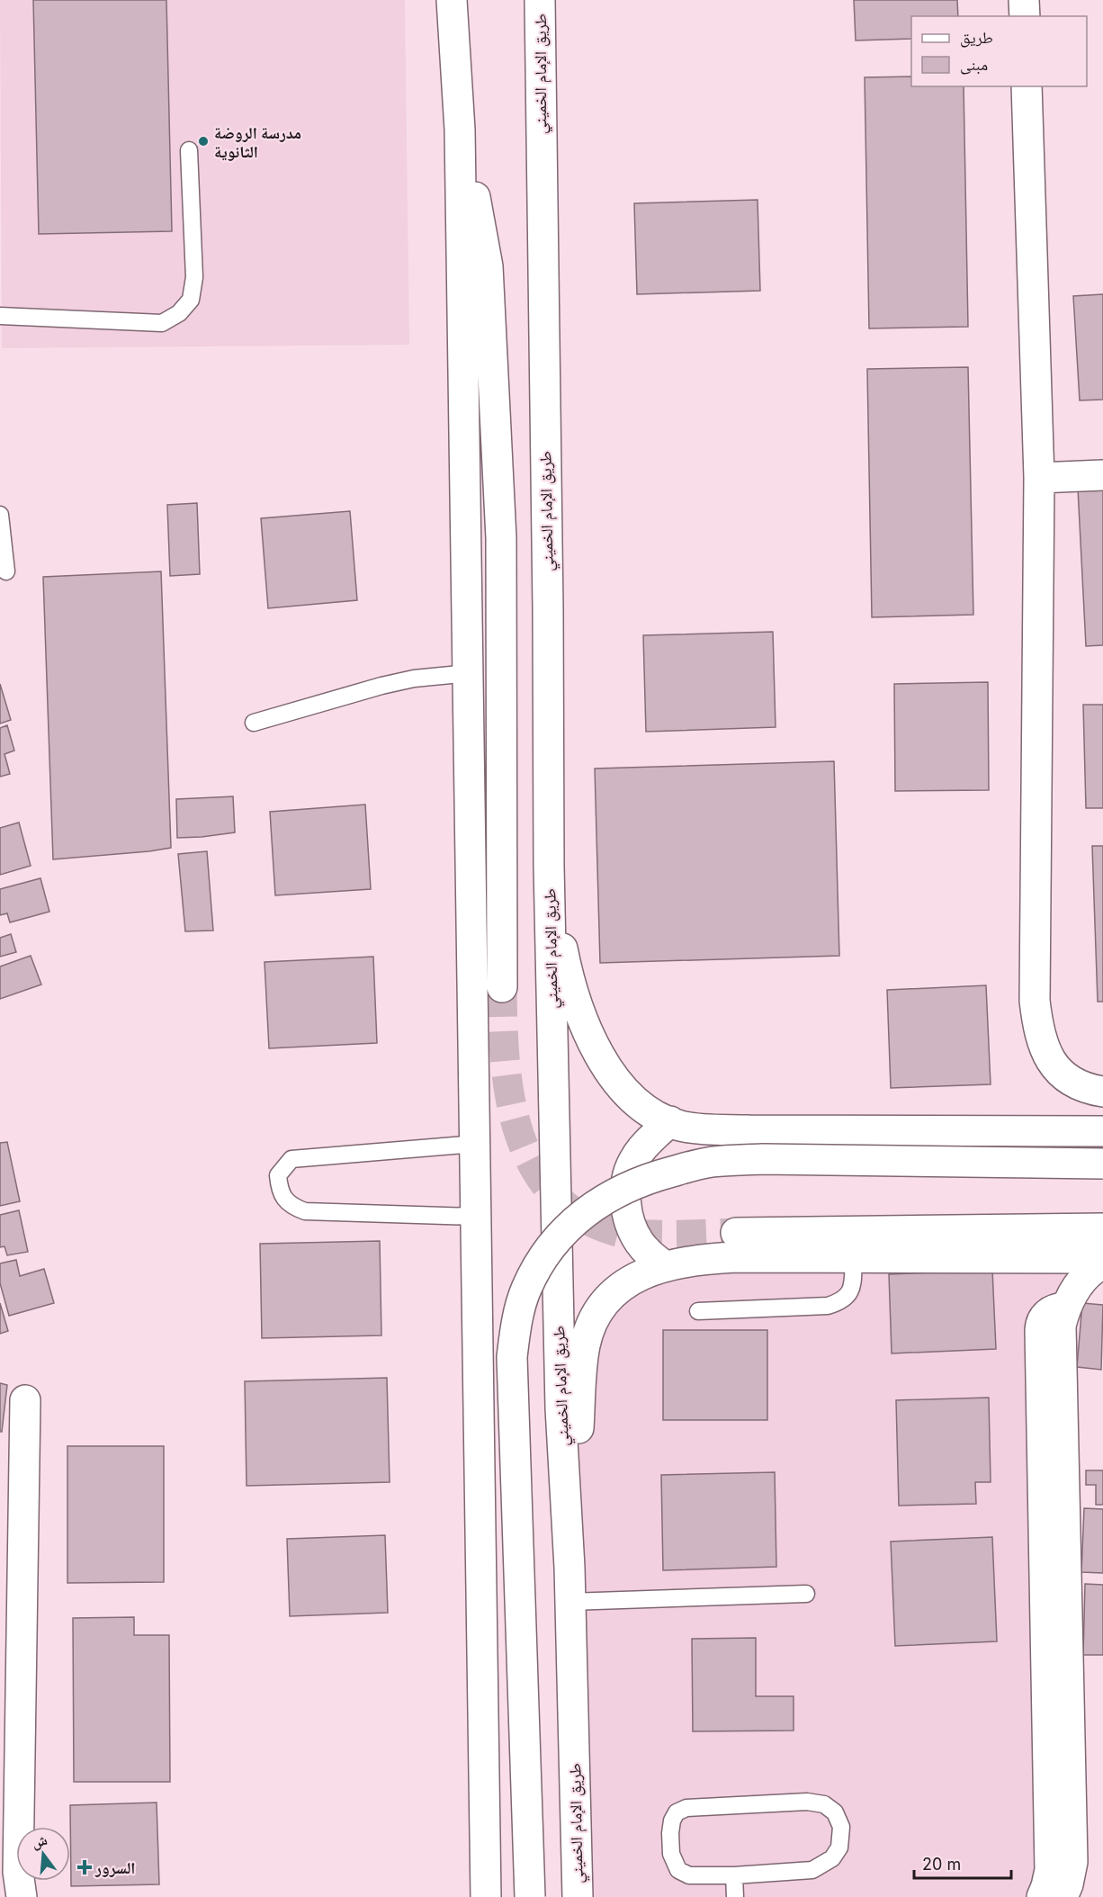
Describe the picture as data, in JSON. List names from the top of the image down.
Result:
{
  "streets": {
    "main road": ["طريق الإمام الخميني"]
  },
  "places": {
    "other": ["مدرسة الروضة الثانوية"],
    "health": ["السرور"]
  },
  "legend": ["طريق", "مبنى"],
  "scale_bar": "20 m",
  "north": "top"
}
